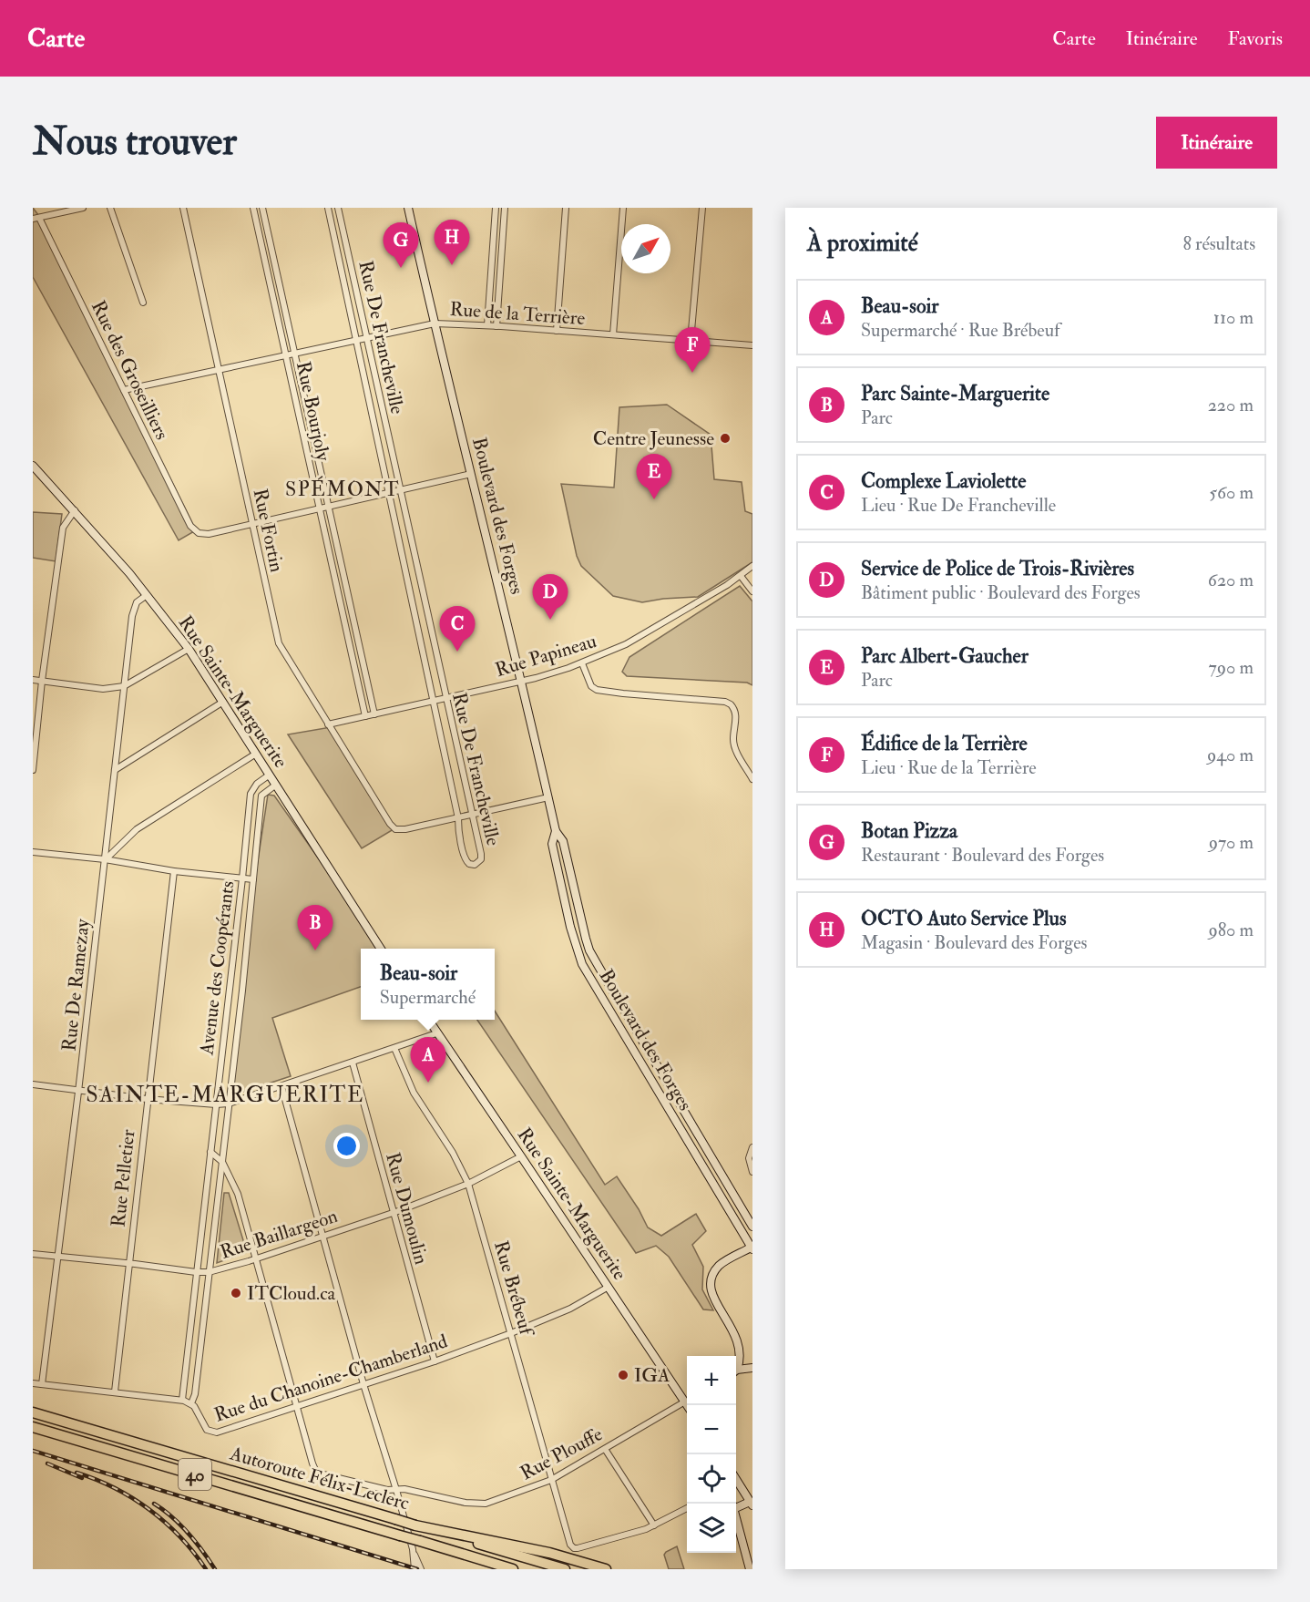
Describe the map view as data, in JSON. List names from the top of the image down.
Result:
{
  "streets": {
    "highway": ["40", "Autoroute Félix-Leclerc"],
    "main road": ["Boulevard des Forges", "Rue Sainte-Marguerite"],
    "street": [
      "Rue de la Terrière",
      "Rue De Francheville",
      "Rue des Groseilliers",
      "Rue Bourjoly",
      "Rue Fortin",
      "Rue Papineau",
      "Avenue des Coopérants",
      "Rue De Ramezay",
      "Rue Pelletier",
      "Rue Dumoulin",
      "Rue Baillargeon",
      "Rue Brébeuf",
      "Rue du Chanoine-Chamberland",
      "Rue Plouffe"
    ]
  },
  "crossings": [
    ["Rue de la Terrière", "Rue De Francheville"],
    ["Rue de la Terrière", "Rue des Groseilliers"],
    ["Rue de la Terrière", "Rue Bourjoly"],
    ["Rue de la Terrière", "Boulevard des Forges"],
    ["Rue de la Terrière", "Rue Fortin"],
    ["Rue De Francheville", "Rue Fortin"],
    ["Rue De Francheville", "Rue Papineau"],
    ["Rue des Groseilliers", "Rue Fortin"],
    ["Rue Bourjoly", "Rue Papineau"],
    ["Boulevard des Forges", "Rue Papineau"],
    ["Rue Fortin", "Rue Papineau"],
    ["Rue Sainte-Marguerite", "Avenue des Coopérants"],
    ["Rue Sainte-Marguerite", "Rue De Ramezay"],
    ["Rue Sainte-Marguerite", "Rue Baillargeon"],
    ["Rue Sainte-Marguerite", "Rue du Chanoine-Chamberland"],
    ["Avenue des Coopérants", "Rue Baillargeon"],
    ["Avenue des Coopérants", "Rue du Chanoine-Chamberland"],
    ["Rue De Ramezay", "Rue Baillargeon"],
    ["Rue De Ramezay", "Rue du Chanoine-Chamberland"],
    ["Rue Pelletier", "Rue Baillargeon"],
    ["Rue Pelletier", "Rue du Chanoine-Chamberland"],
    ["Rue Dumoulin", "Rue Baillargeon"],
    ["Rue Dumoulin", "Rue du Chanoine-Chamberland"],
    ["Rue Baillargeon", "Rue Brébeuf"],
    ["Rue Brébeuf", "Rue du Chanoine-Chamberland"],
    ["Rue Brébeuf", "Rue Plouffe"],
    ["Rue du Chanoine-Chamberland", "Rue Plouffe"]
  ],
  "districts": ["SPÉMONT", "SAINTE-MARGUERITE"],
  "places": ["Centre Jeunesse", "ITCloud.ca", "IGA"],
  "north": "top right",
  "page": {
    "header": "Carte",
    "nav": ["Carte", "Itinéraire", "Favoris"],
    "buttons": "Itinéraire",
    "title": "Nous trouver",
    "heading": ["À proximité", "8 résultats"],
    "pins": [
      "H",
      "G",
      "F",
      "E",
      "D",
      "C",
      "B",
      "A"
    ],
    "list": [
      {
        "mark": "A",
        "name": "Beau-soir",
        "note": "Supermarché · Rue Brébeuf",
        "value": "110 m"
      },
      {
        "mark": "B",
        "name": "Parc Sainte-Marguerite",
        "note": "Parc",
        "value": "220 m"
      },
      {
        "mark": "C",
        "name": "Complexe Laviolette",
        "note": "Lieu · Rue De Francheville",
        "value": "560 m"
      },
      {
        "mark": "D",
        "name": "Service de Police de Trois-Rivières",
        "note": "Bâtiment public · Boulevard des Forges",
        "value": "620 m"
      },
      {
        "mark": "E",
        "name": "Parc Albert-Gaucher",
        "note": "Parc",
        "value": "790 m"
      },
      {
        "mark": "F",
        "name": "Édifice de la Terrière",
        "note": "Lieu · Rue de la Terrière",
        "value": "940 m"
      },
      {
        "mark": "G",
        "name": "Botan Pizza",
        "note": "Restaurant · Boulevard des Forges",
        "value": "970 m"
      },
      {
        "mark": "H",
        "name": "OCTO Auto Service Plus",
        "note": "Magasin · Boulevard des Forges",
        "value": "980 m"
      }
    ],
    "popup": ["Beau-soir", "Supermarché"],
    "map_buttons": ["+", "−"]
  }
}
